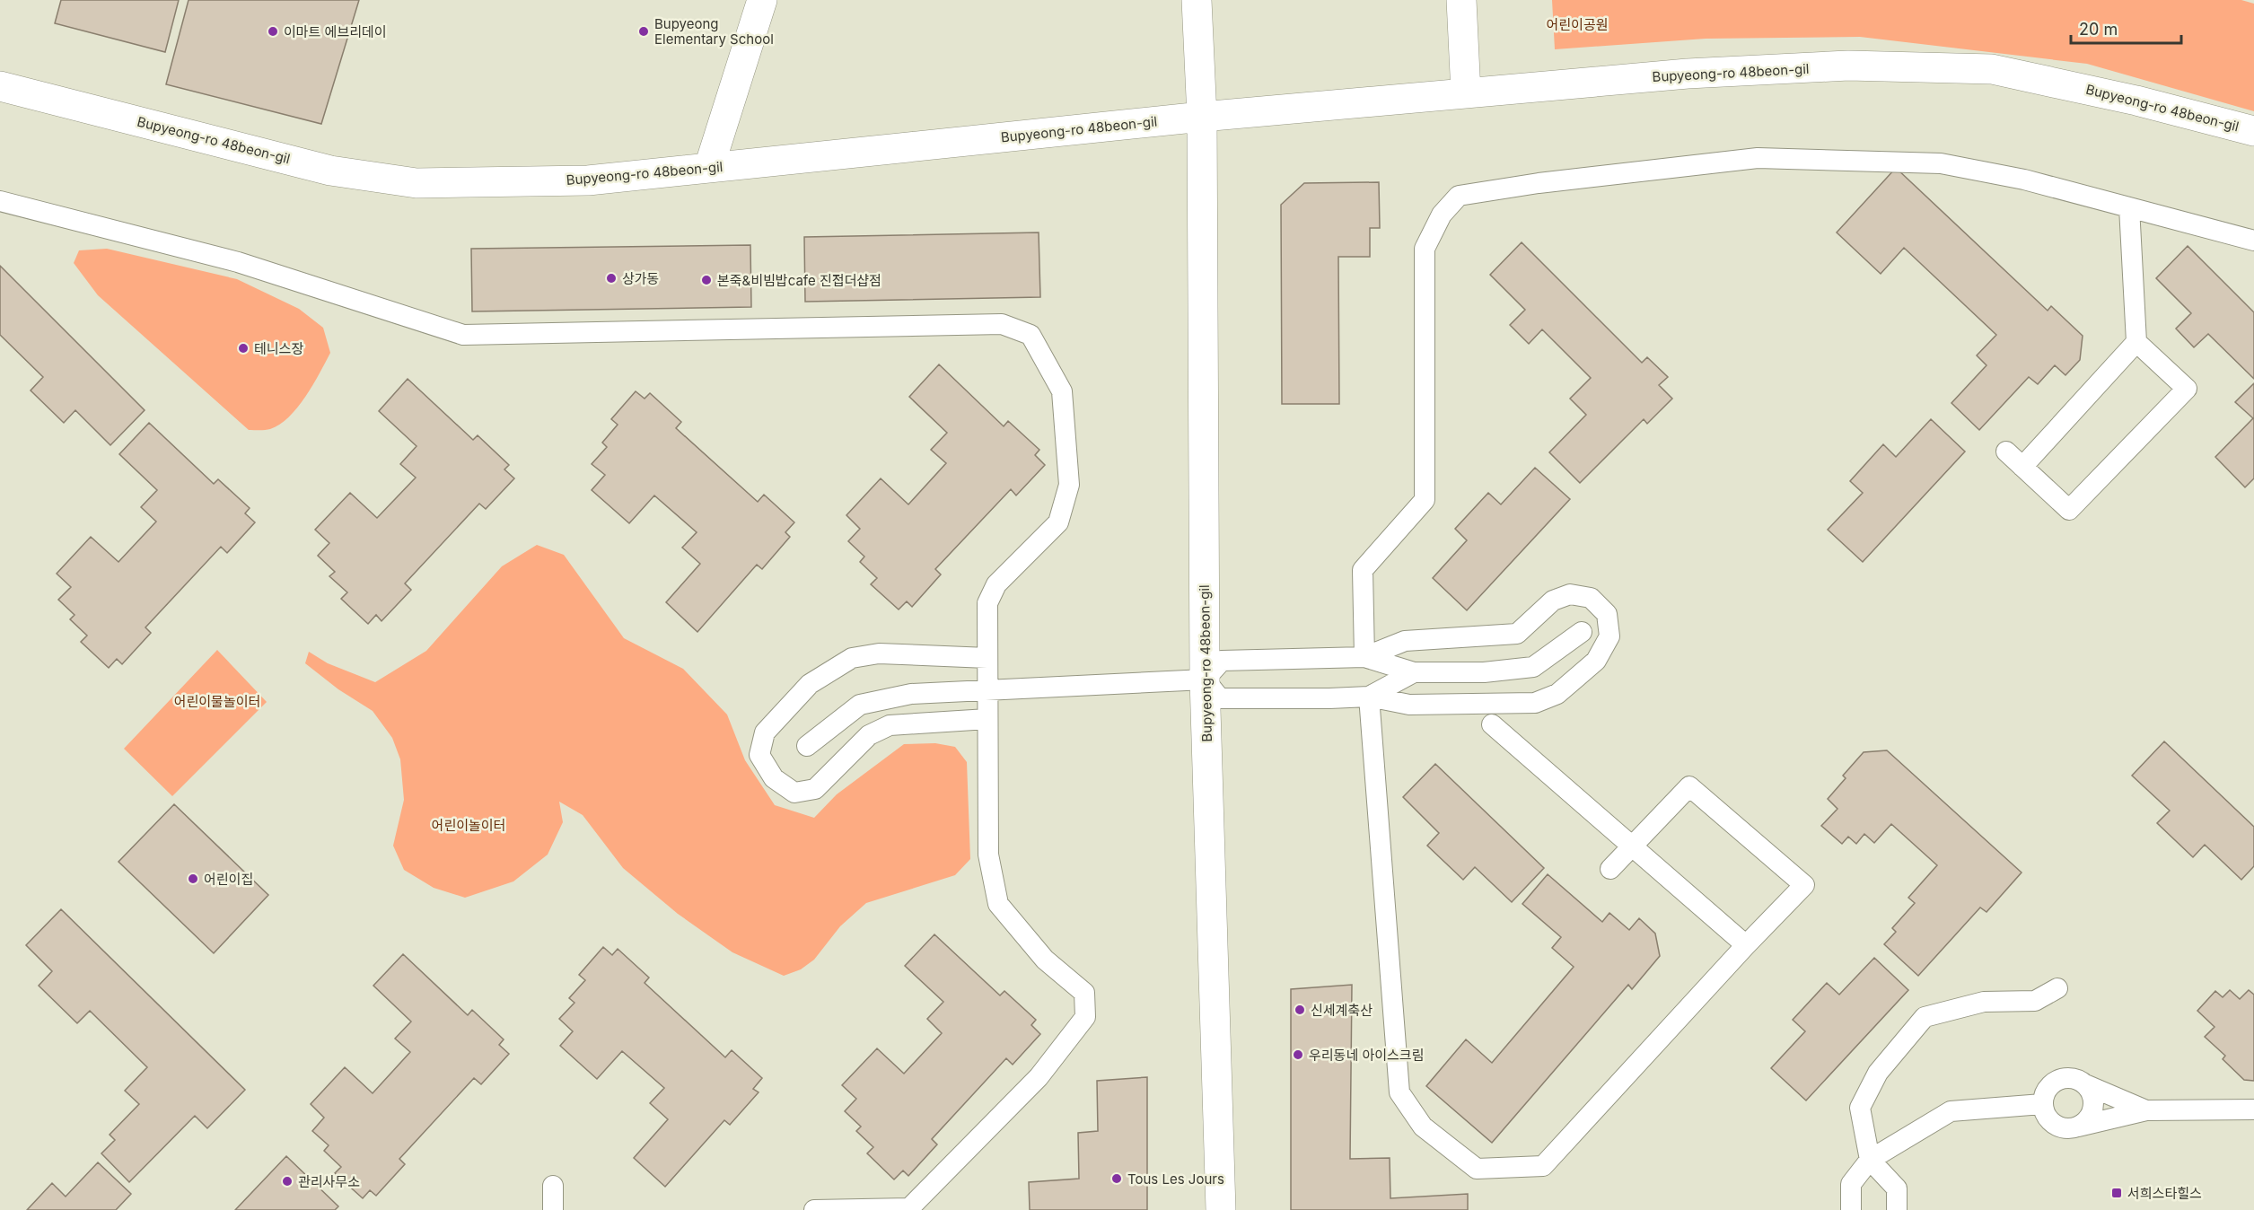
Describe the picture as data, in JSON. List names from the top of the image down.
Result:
{
  "streets": {
    "street": ["Bupyeong-ro 48beon-gil"]
  },
  "parks": ["어린이공원", "어린이물놀이터", "어린이놀이터"],
  "places": {
    "other": [
      "이마트 에브리데이",
      "Bupyeong Elementary School",
      "상가동",
      "본죽&비빔밥cafe 진접더샵점",
      "테니스장",
      "어린이집",
      "신세계축산",
      "우리동네 아이스크림",
      "Tous Les Jours",
      "관리사무소"
    ],
    "transit": ["서희스타힐스"]
  },
  "scale_bar": "20 m"
}
